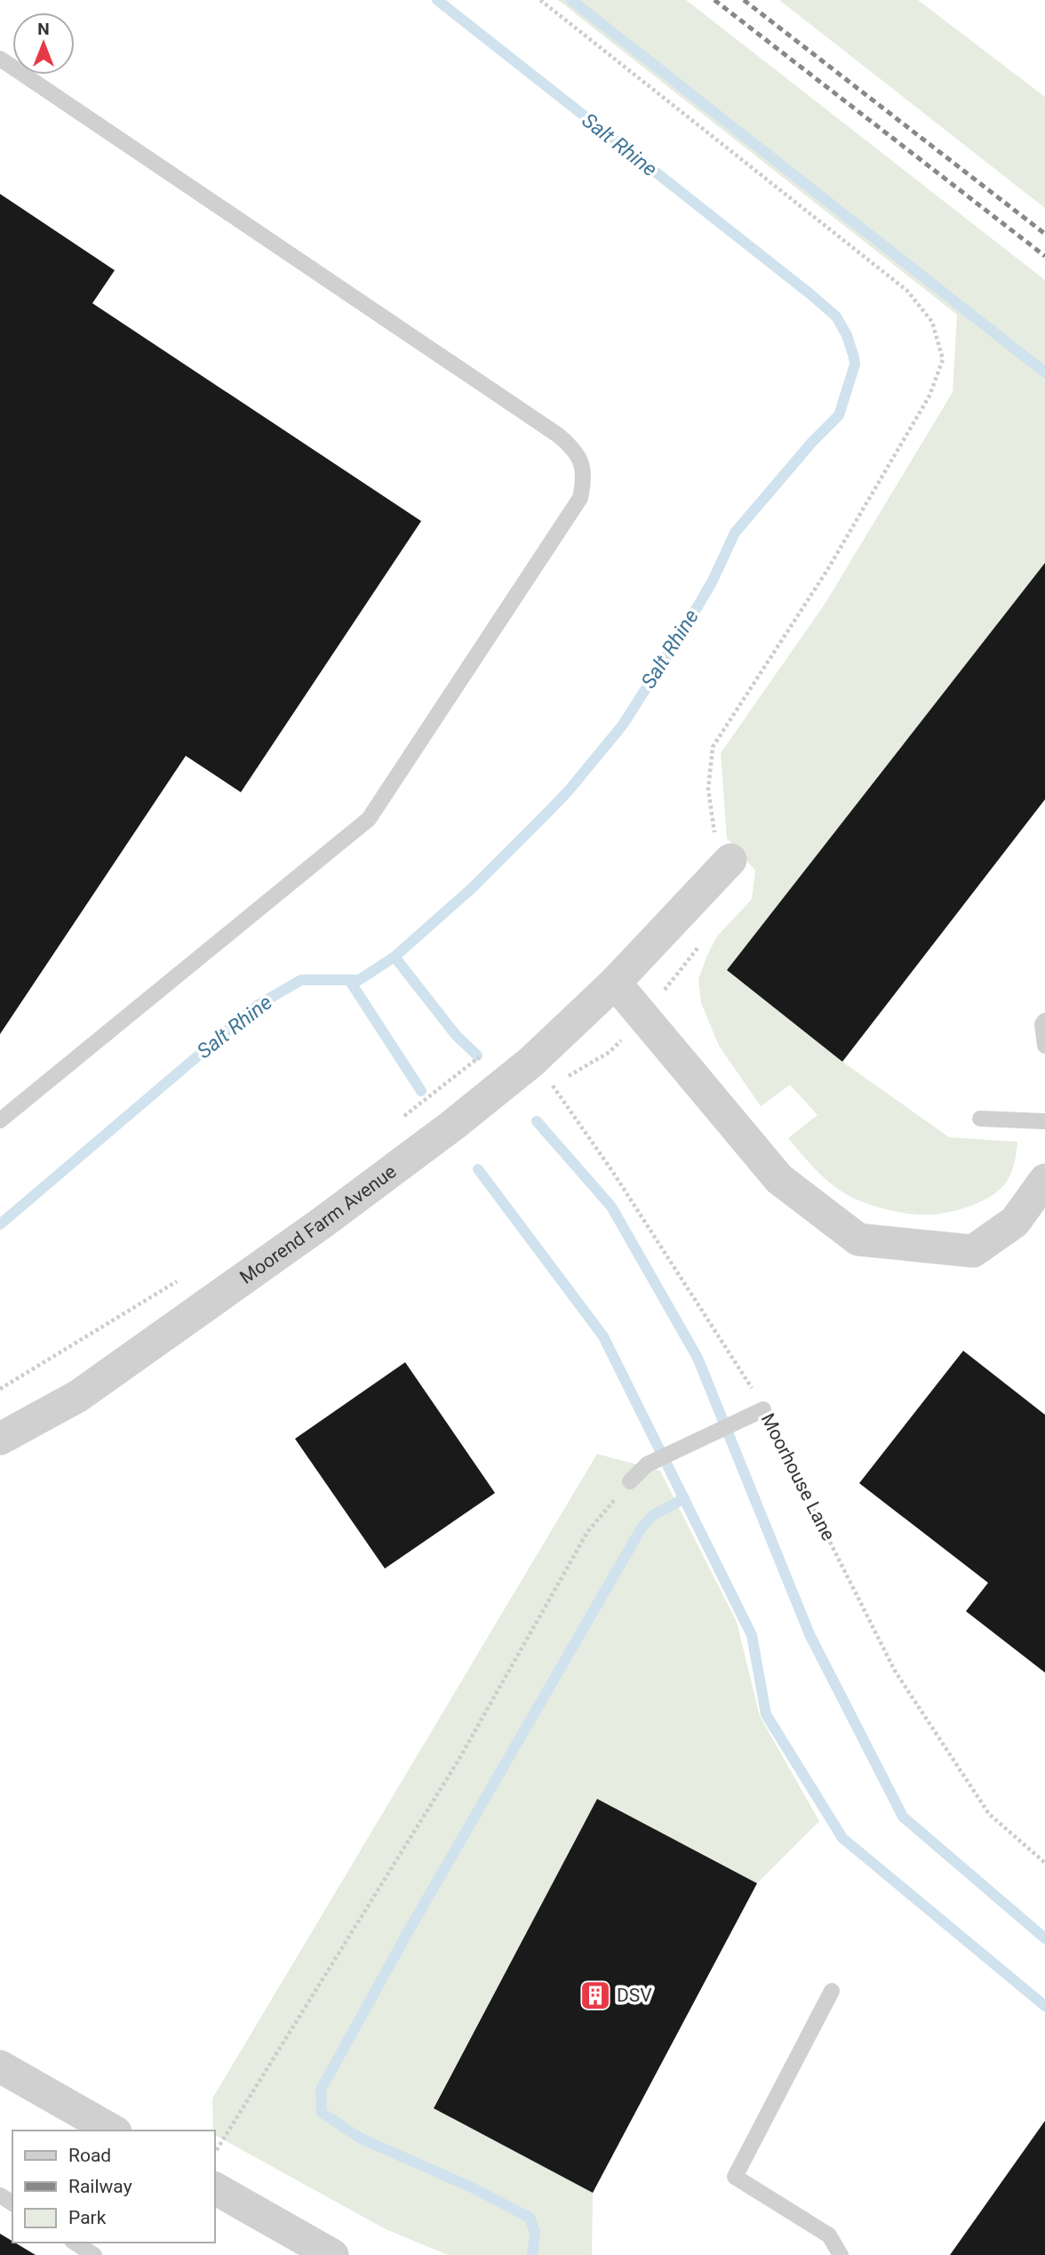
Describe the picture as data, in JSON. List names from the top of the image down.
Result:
{
  "streets": {
    "street": ["Moorend Farm Avenue"],
    "path": ["Moorhouse Lane"]
  },
  "crossings": [
    ["Moorend Farm Avenue", "Moorhouse Lane"]
  ],
  "water": ["Salt Rhine"],
  "places": {
    "building": ["DSV"]
  },
  "legend": ["Road", "Railway", "Park"],
  "north": "top"
}
